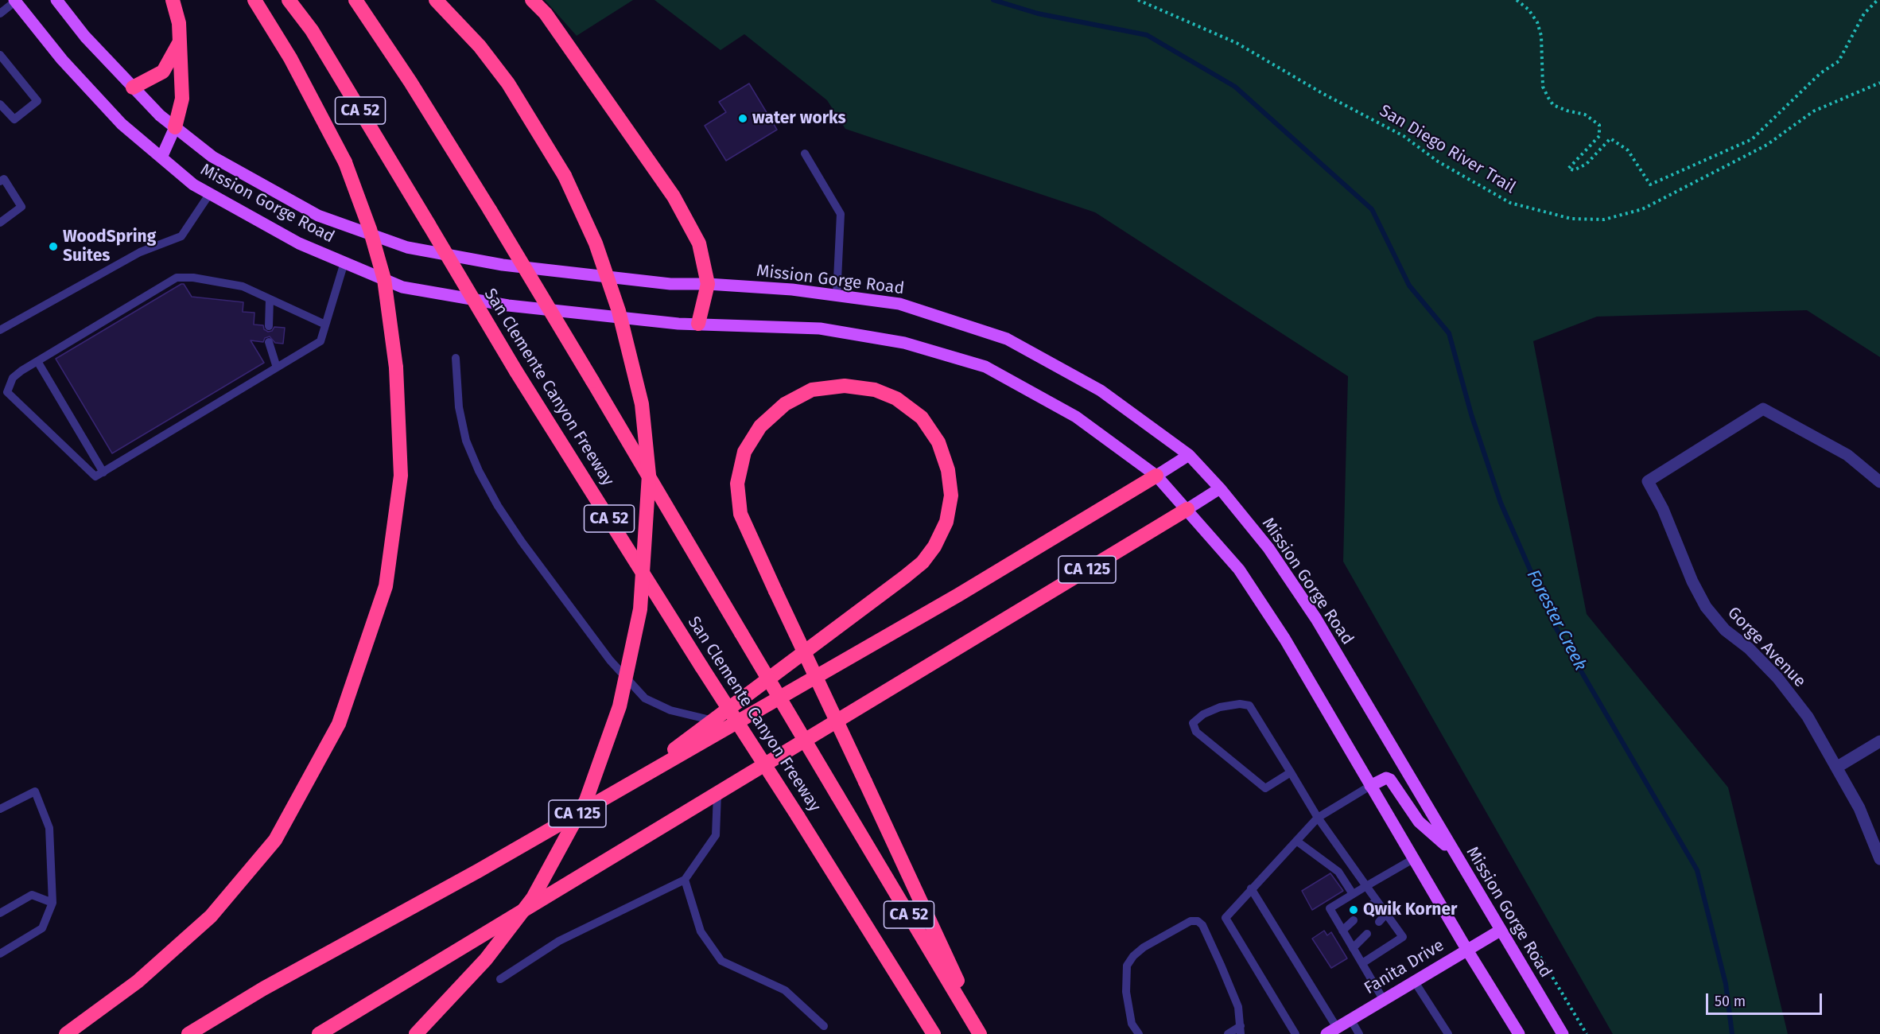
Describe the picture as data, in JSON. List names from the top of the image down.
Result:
{
  "streets": {
    "highway": ["CA 52", "San Clemente Canyon Freeway", "CA 125"],
    "main road": ["Mission Gorge Road", "Fanita Drive"],
    "street": ["Gorge Avenue"],
    "path": ["San Diego River Trail"]
  },
  "crossings": [
    ["Mission Gorge Road", "CA 125"],
    ["Mission Gorge Road", "Fanita Drive"]
  ],
  "water": ["Forester Creek"],
  "places": ["water works", "WoodSpring Suites", "Qwik Korner"],
  "scale_bar": "50 m"
}
